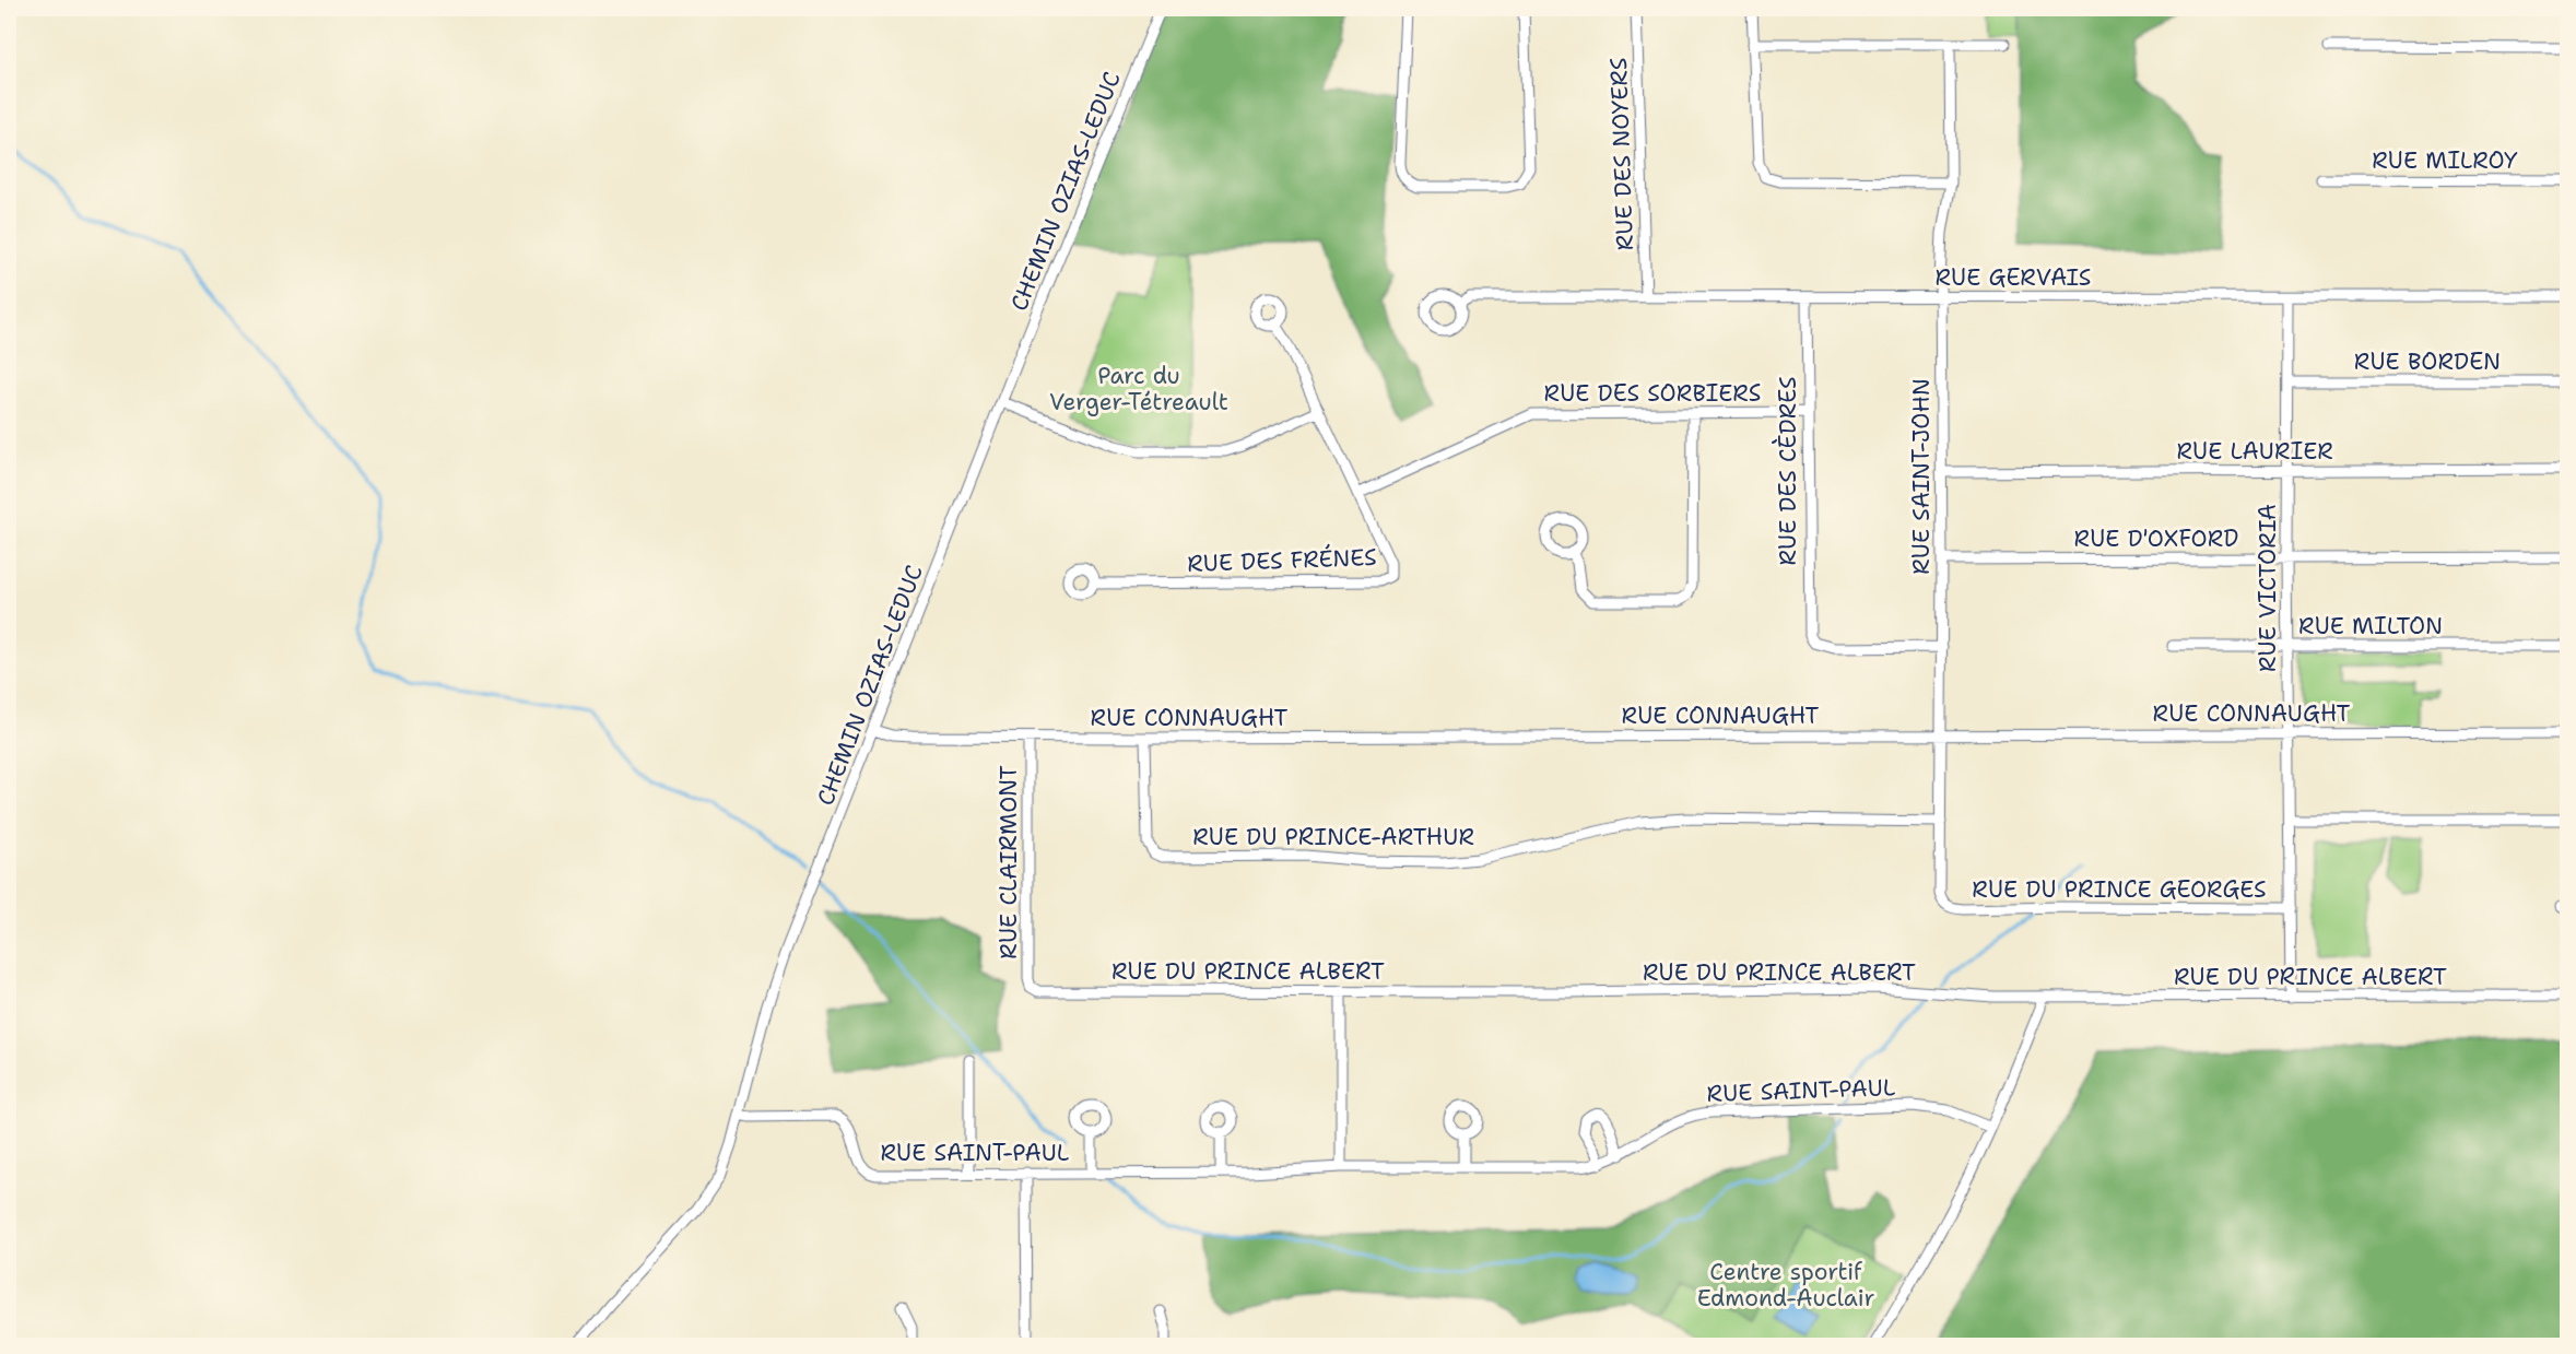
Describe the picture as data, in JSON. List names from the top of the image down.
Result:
{
  "streets": {
    "street": [
      "RUE DES NOYERS",
      "RUE MILROY",
      "CHEMIN OZIAS-LEDUC",
      "RUE GERVAIS",
      "RUE BORDEN",
      "RUE DES SORBIERS",
      "RUE LAURIER",
      "RUE DES CÈDRES",
      "RUE SAINT-JOHN",
      "RUE D'OXFORD",
      "RUE DES FRÉNES",
      "RUE VICTORIA",
      "RUE MILTON",
      "RUE CONNAUGHT",
      "RUE DU PRINCE-ARTHUR",
      "RUE CLAIRMONT",
      "RUE DU PRINCE GEORGES",
      "RUE DU PRINCE ALBERT",
      "RUE SAINT-PAUL"
    ]
  },
  "crossings": [
    ["RUE DES NOYERS", "RUE GERVAIS"],
    ["CHEMIN OZIAS-LEDUC", "RUE CONNAUGHT"],
    ["CHEMIN OZIAS-LEDUC", "RUE SAINT-PAUL"],
    ["RUE GERVAIS", "RUE DES CÈDRES"],
    ["RUE GERVAIS", "RUE SAINT-JOHN"],
    ["RUE GERVAIS", "RUE VICTORIA"],
    ["RUE BORDEN", "RUE VICTORIA"],
    ["RUE DES SORBIERS", "RUE DES CÈDRES"],
    ["RUE DES SORBIERS", "RUE DES FRÉNES"],
    ["RUE LAURIER", "RUE SAINT-JOHN"],
    ["RUE LAURIER", "RUE VICTORIA"],
    ["RUE DES CÈDRES", "RUE SAINT-JOHN"],
    ["RUE SAINT-JOHN", "RUE D'OXFORD"],
    ["RUE SAINT-JOHN", "RUE CONNAUGHT"],
    ["RUE SAINT-JOHN", "RUE DU PRINCE-ARTHUR"],
    ["RUE SAINT-JOHN", "RUE DU PRINCE GEORGES"],
    ["RUE D'OXFORD", "RUE VICTORIA"],
    ["RUE VICTORIA", "RUE MILTON"],
    ["RUE VICTORIA", "RUE CONNAUGHT"],
    ["RUE VICTORIA", "RUE DU PRINCE GEORGES"],
    ["RUE VICTORIA", "RUE DU PRINCE ALBERT"],
    ["RUE CONNAUGHT", "RUE DU PRINCE-ARTHUR"],
    ["RUE CONNAUGHT", "RUE CLAIRMONT"],
    ["RUE CLAIRMONT", "RUE DU PRINCE ALBERT"]
  ],
  "parks": ["Parc du Verger-Tétreault", "Centre sportif Edmond-Auclair"]
}
